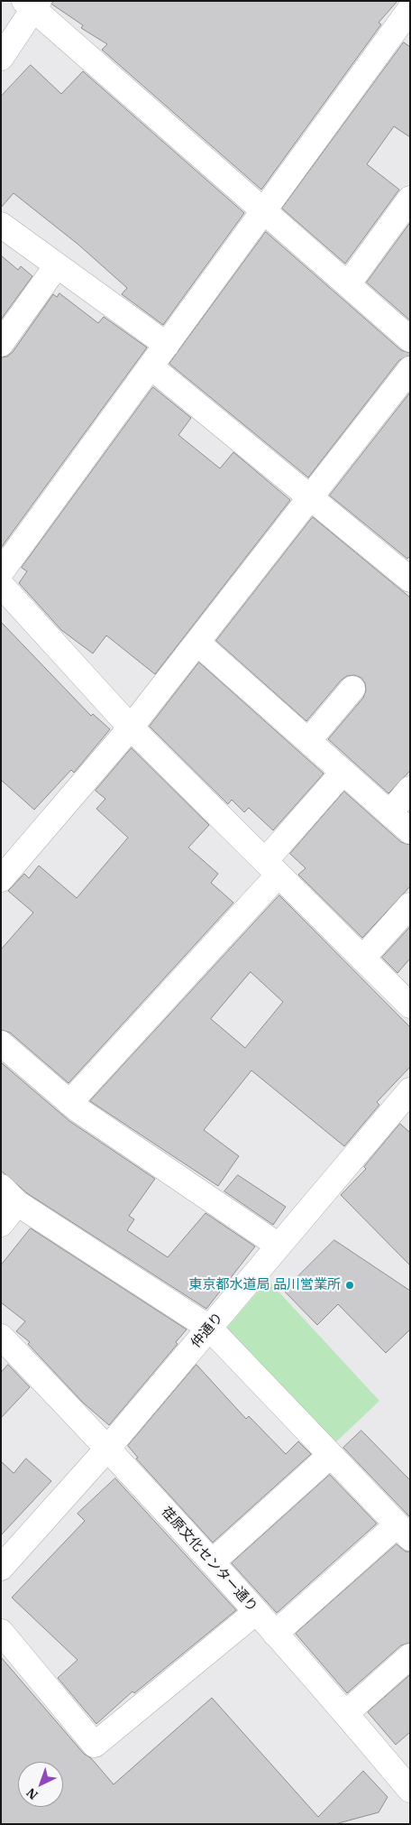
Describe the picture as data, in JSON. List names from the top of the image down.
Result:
{
  "streets": {
    "street": ["仲通り", "荏原文化センター通り"]
  },
  "crossings": [
    ["仲通り", "荏原文化センター通り"]
  ],
  "places": ["東京都水道局 品川営業所"],
  "north": "bottom left"
}
